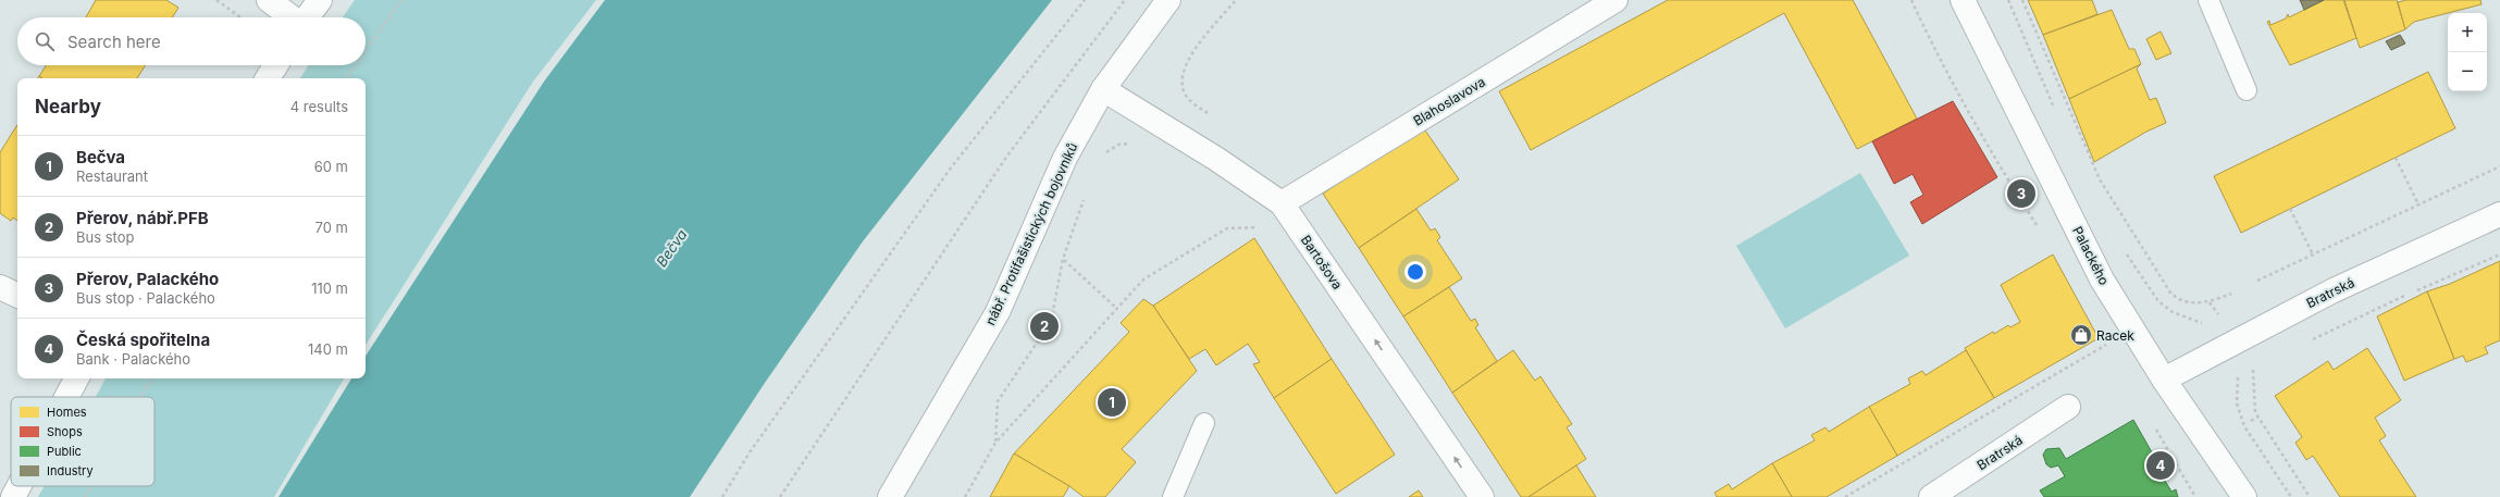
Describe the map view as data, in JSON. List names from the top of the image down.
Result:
{
  "streets": {
    "street": [
      "Blahoslavova",
      "nábř. Protifašistických bojovníků",
      "Palackého",
      "Bartošova",
      "Bratrská"
    ]
  },
  "crossings": [
    ["Blahoslavova", "Bartošova"],
    ["nábř. Protifašistických bojovníků", "Bartošova"],
    ["Palackého", "Bratrská"]
  ],
  "one_way": ["Bartošova"],
  "water": ["Bečva"],
  "places": {
    "shop": ["Racek"]
  },
  "legend": [
    "Homes",
    "Shops",
    "Public",
    "Industry"
  ],
  "page": {
    "map_buttons": ["+", "−"],
    "search": "Search here",
    "heading": ["Nearby", "4 results"],
    "list": [
      {
        "mark": "1",
        "name": "Bečva",
        "note": "Restaurant",
        "value": "60 m"
      },
      {
        "mark": "2",
        "name": "Přerov, nábř.PFB",
        "note": "Bus stop",
        "value": "70 m"
      },
      {
        "mark": "3",
        "name": "Přerov, Palackého",
        "note": "Bus stop · Palackého",
        "value": "110 m"
      },
      {
        "mark": "4",
        "name": "Česká spořitelna",
        "note": "Bank · Palackého",
        "value": "140 m"
      }
    ],
    "pins": [
      "3",
      "2",
      "1",
      "4"
    ]
  }
}
